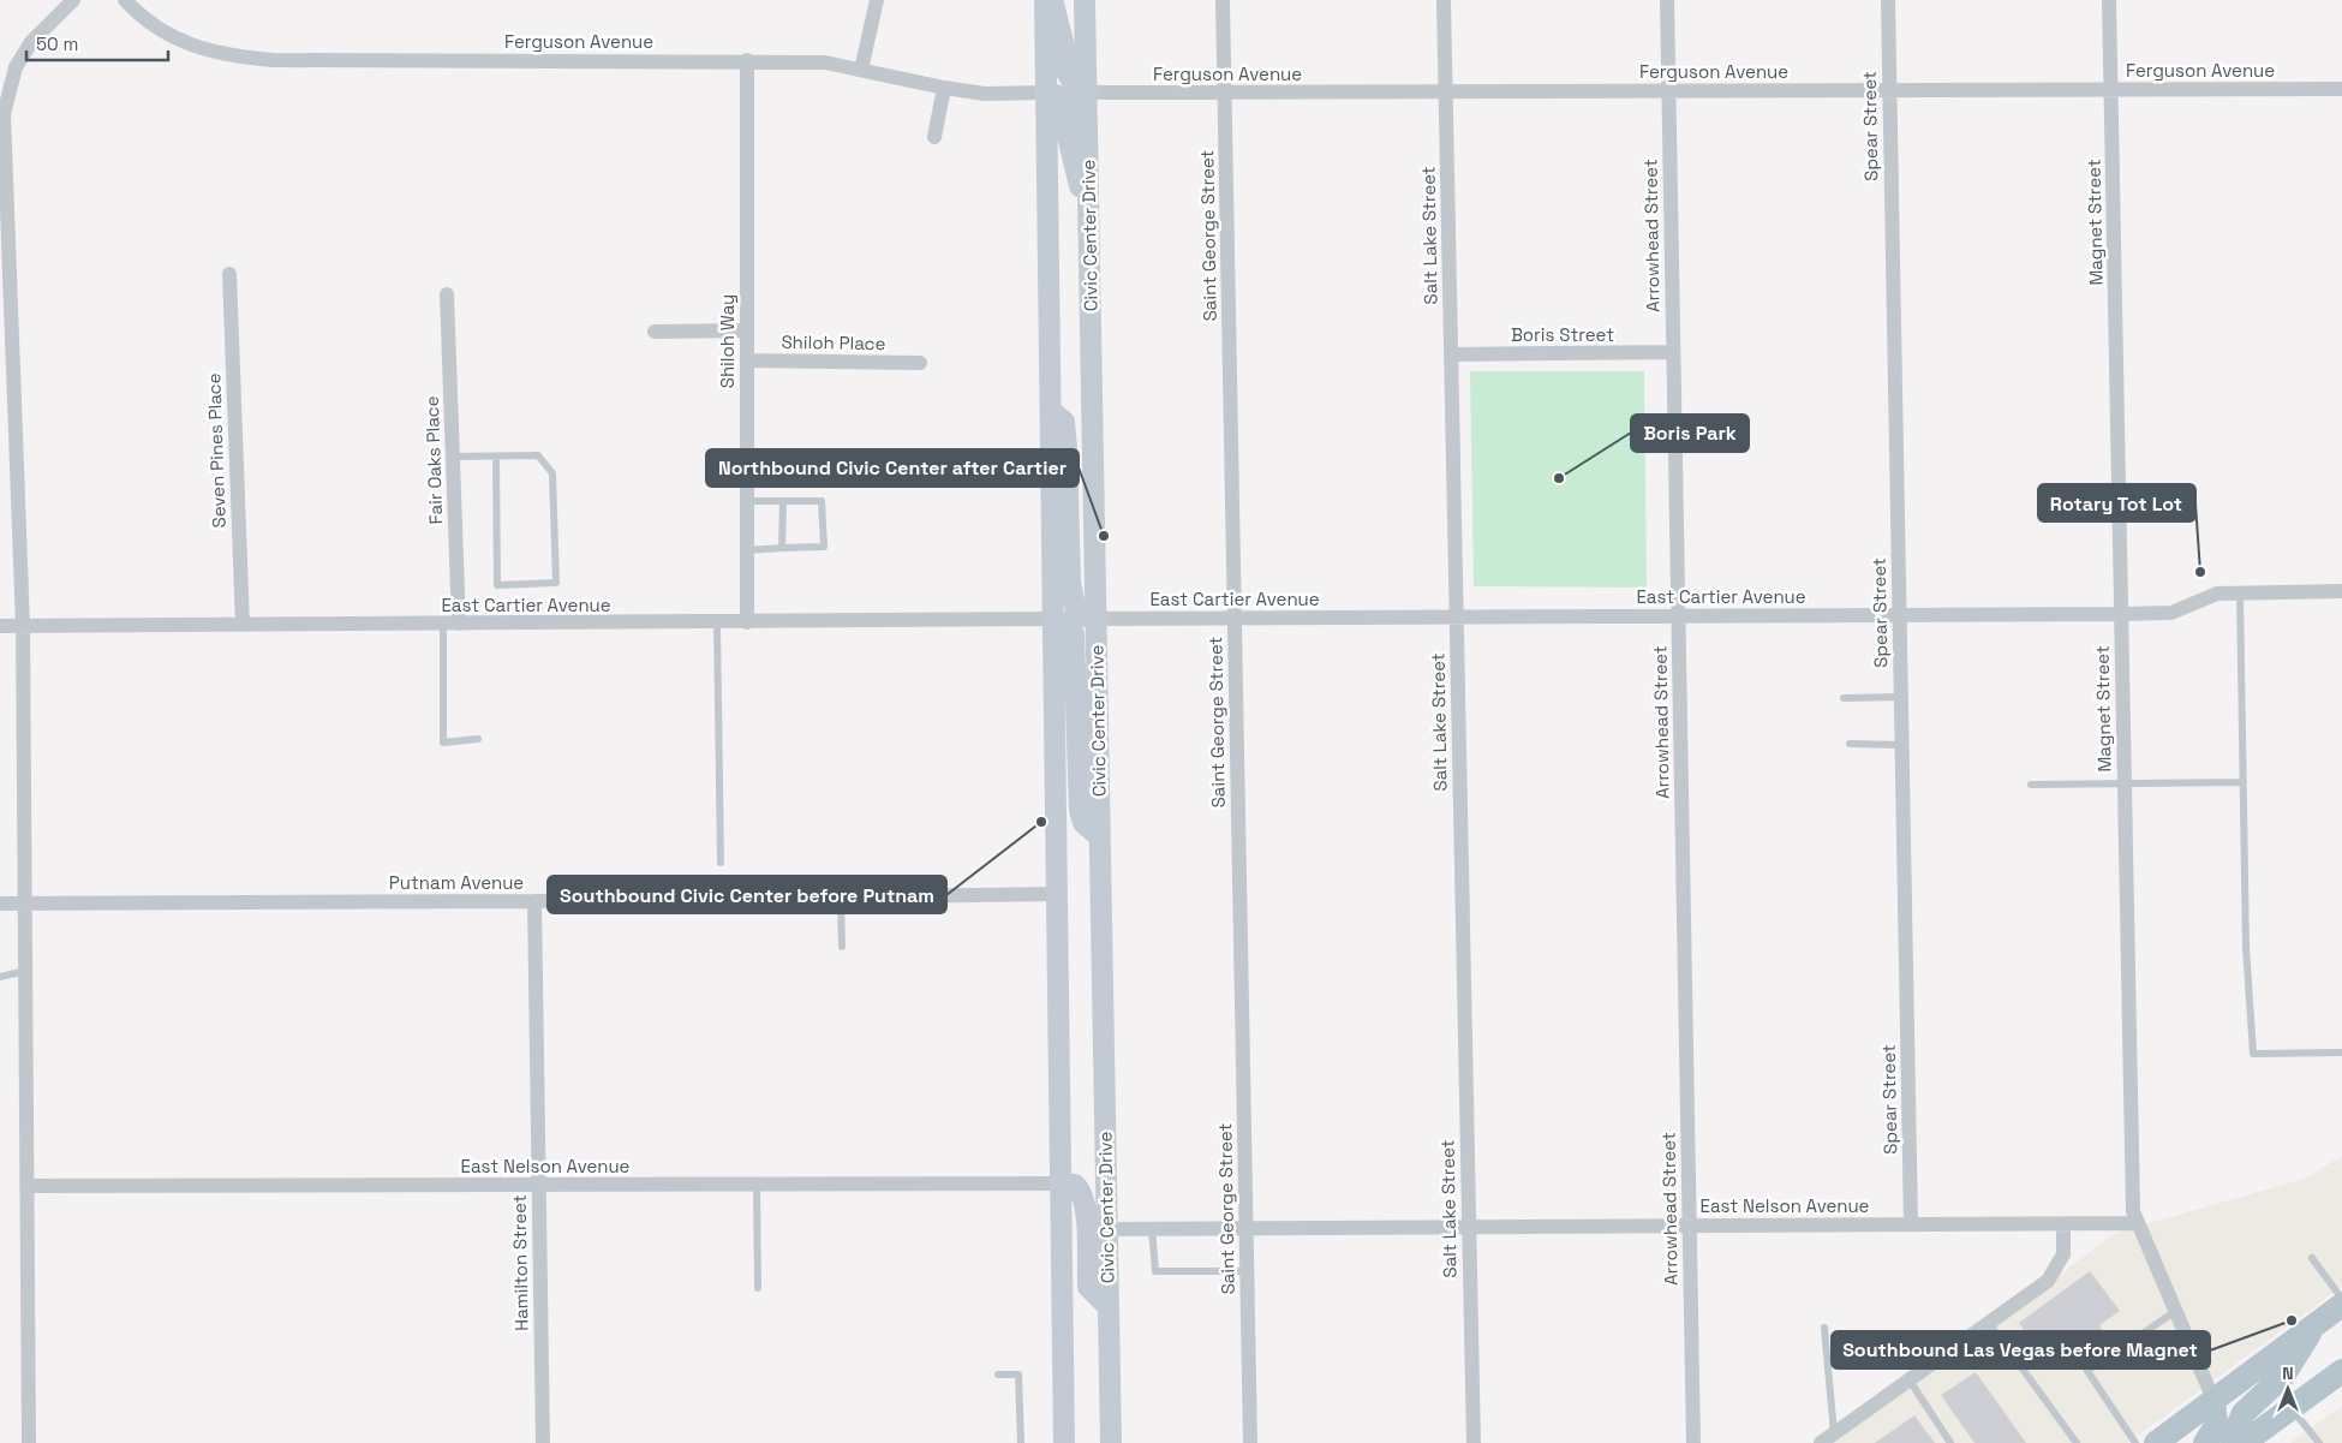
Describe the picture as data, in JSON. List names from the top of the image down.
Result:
{
  "streets": {
    "main road": ["Civic Center Drive"],
    "street": [
      "Ferguson Avenue",
      "Spear Street",
      "Magnet Street",
      "Saint George Street",
      "Salt Lake Street",
      "Arrowhead Street",
      "Boris Street",
      "Shiloh Way",
      "Shiloh Place",
      "Seven Pines Place",
      "Fair Oaks Place",
      "East Cartier Avenue",
      "Putnam Avenue",
      "East Nelson Avenue",
      "Hamilton Street"
    ]
  },
  "crossings": [
    ["Ferguson Avenue", "Spear Street"],
    ["Ferguson Avenue", "Magnet Street"],
    ["Ferguson Avenue", "Civic Center Drive"],
    ["Ferguson Avenue", "Saint George Street"],
    ["Ferguson Avenue", "Salt Lake Street"],
    ["Ferguson Avenue", "Arrowhead Street"],
    ["Ferguson Avenue", "Shiloh Way"],
    ["Spear Street", "East Cartier Avenue"],
    ["Spear Street", "East Nelson Avenue"],
    ["Magnet Street", "East Cartier Avenue"],
    ["Magnet Street", "East Nelson Avenue"],
    ["Civic Center Drive", "East Cartier Avenue"],
    ["Civic Center Drive", "East Nelson Avenue"],
    ["Saint George Street", "East Cartier Avenue"],
    ["Saint George Street", "East Nelson Avenue"],
    ["Salt Lake Street", "Boris Street"],
    ["Salt Lake Street", "East Cartier Avenue"],
    ["Salt Lake Street", "East Nelson Avenue"],
    ["Arrowhead Street", "Boris Street"],
    ["Arrowhead Street", "East Cartier Avenue"],
    ["Arrowhead Street", "East Nelson Avenue"],
    ["Shiloh Way", "Shiloh Place"],
    ["Shiloh Way", "East Cartier Avenue"],
    ["Seven Pines Place", "East Cartier Avenue"],
    ["Fair Oaks Place", "East Cartier Avenue"],
    ["Putnam Avenue", "Hamilton Street"],
    ["East Nelson Avenue", "Hamilton Street"]
  ],
  "places": [
    "Boris Park",
    "Northbound Civic Center after Cartier",
    "Rotary Tot Lot",
    "Southbound Civic Center before Putnam",
    "Southbound Las Vegas before Magnet"
  ],
  "scale_bar": "50 m",
  "north": "top"
}
